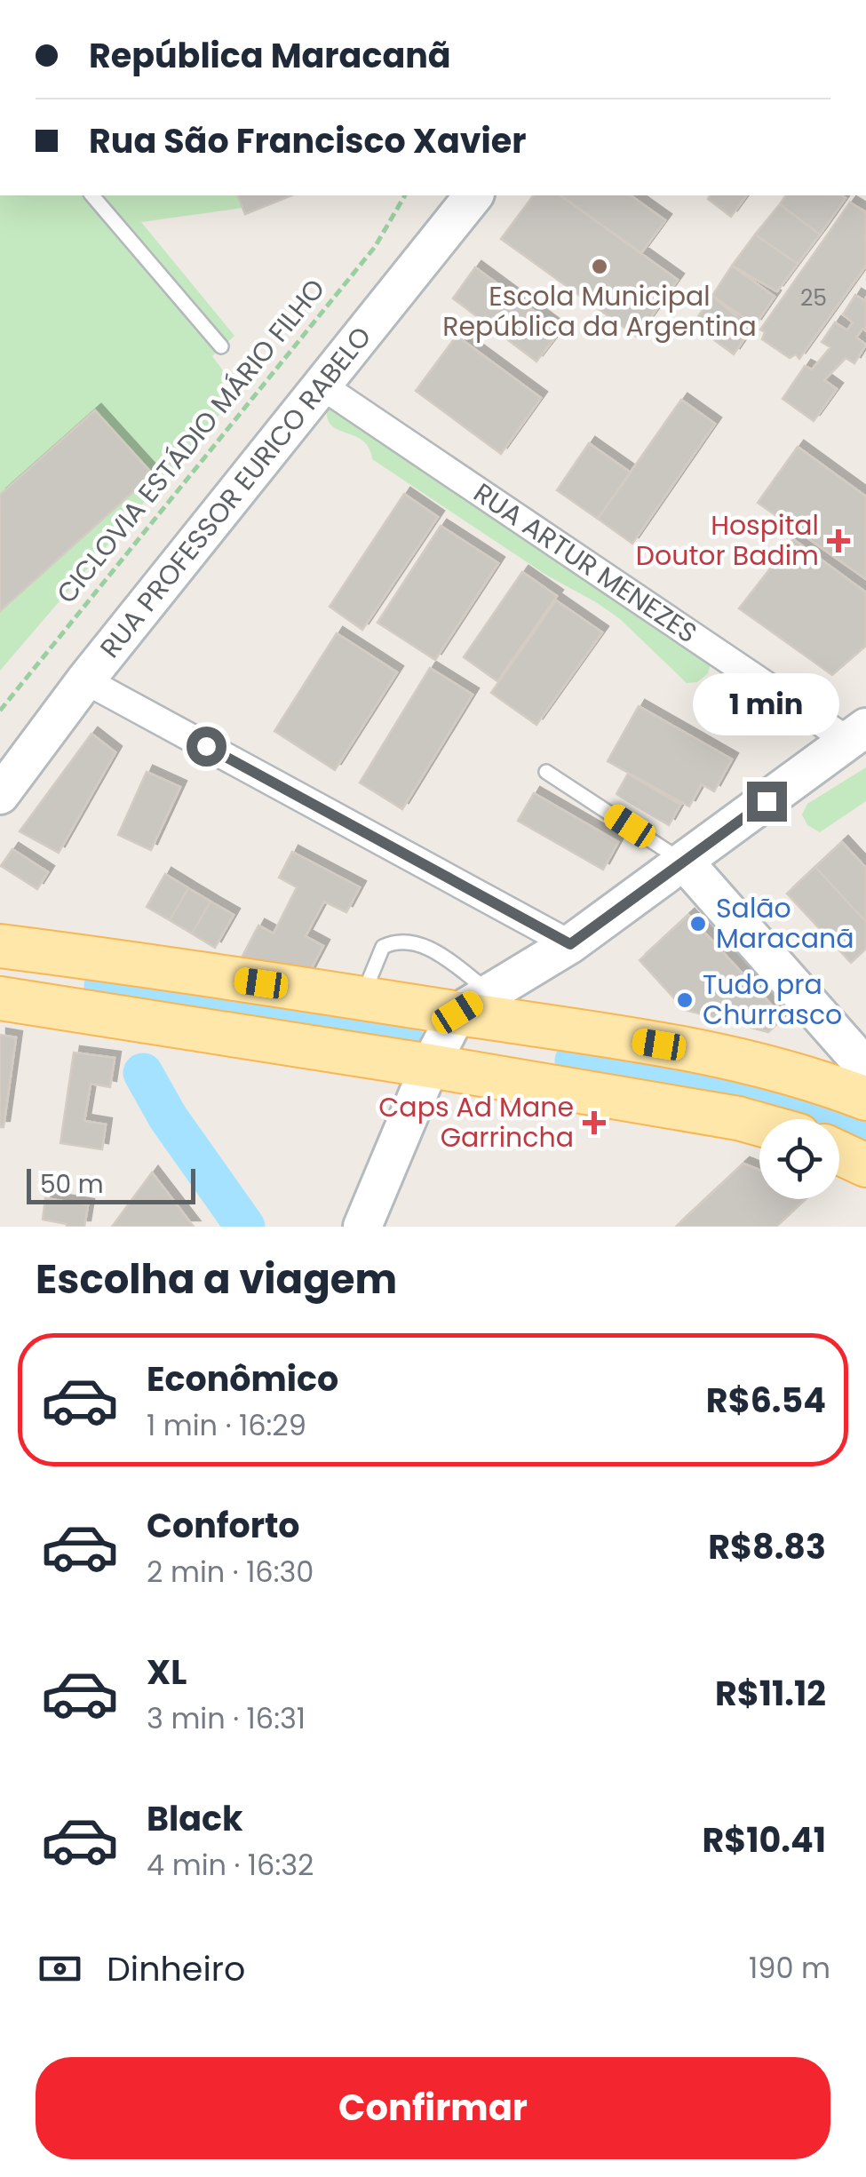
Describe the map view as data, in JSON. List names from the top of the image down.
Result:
{
  "streets": {
    "main road": ["RUA PROFESSOR EURICO RABELO"],
    "street": ["RUA ARTUR MENEZES"],
    "path": ["CICLOVIA ESTÁDIO MÁRIO FILHO"]
  },
  "crossings": [
    ["RUA PROFESSOR EURICO RABELO", "RUA ARTUR MENEZES"]
  ],
  "places": {
    "other": ["Escola Municipal República da Argentina", "Salão Maracanã", "Tudo pra Churrasco"],
    "health": ["Hospital Doutor Badim", "Caps Ad Mane Garrincha"]
  },
  "house_numbers": ["25"],
  "scale_bar": "50 m",
  "page": {
    "banner": ["República Maracanã", "Rua São Francisco Xavier"],
    "bubble": "1 min",
    "scale": "50 m",
    "heading": "Escolha a viagem",
    "list": [
      {
        "name": "Econômico",
        "note": "1 min · 16:29",
        "value": "R$6.54"
      },
      {
        "name": "Conforto",
        "note": "2 min · 16:30",
        "value": "R$8.83"
      },
      {
        "name": "XL",
        "note": "3 min · 16:31",
        "value": "R$11.12"
      },
      {
        "name": "Black",
        "note": "4 min · 16:32",
        "value": "R$10.41"
      }
    ],
    "pay": ["Dinheiro", "190 m"],
    "buttons": "Confirmar"
  }
}
